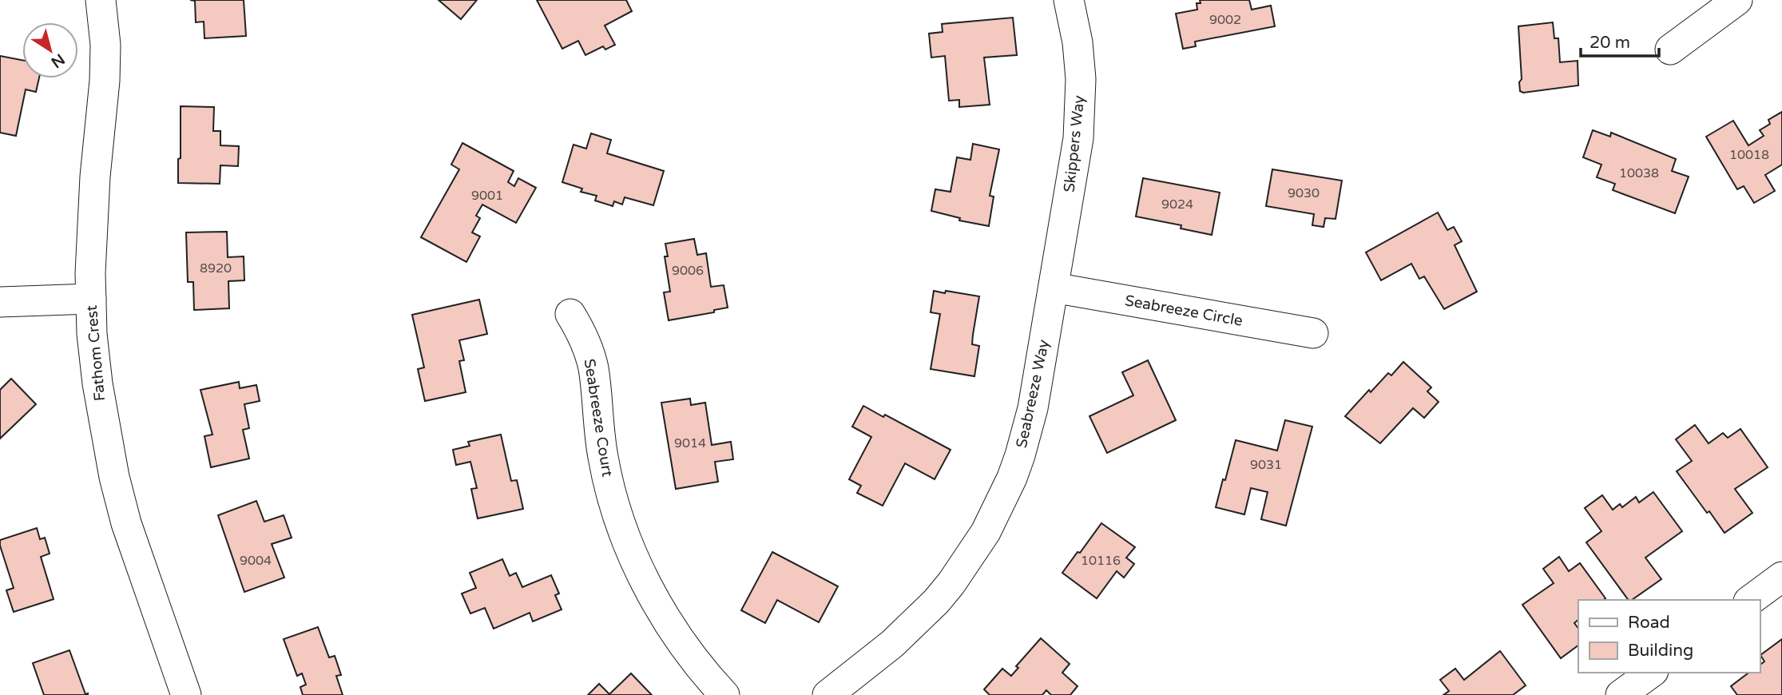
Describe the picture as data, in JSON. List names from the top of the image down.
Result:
{
  "streets": {
    "street": [
      "Skippers Way",
      "Seabreeze Circle",
      "Fathom Crest",
      "Seabreeze Way",
      "Seabreeze Court"
    ]
  },
  "crossings": [
    ["Skippers Way", "Seabreeze Circle"],
    ["Skippers Way", "Seabreeze Way"],
    ["Seabreeze Circle", "Seabreeze Way"]
  ],
  "house_numbers": [
    "9002",
    "10018",
    "10038",
    "9030",
    "9001",
    "9024",
    "8920",
    "9006",
    "9014",
    "9031",
    "9004",
    "10116"
  ],
  "legend": ["Road", "Building"],
  "scale_bar": "20 m",
  "north": "bottom right"
}
